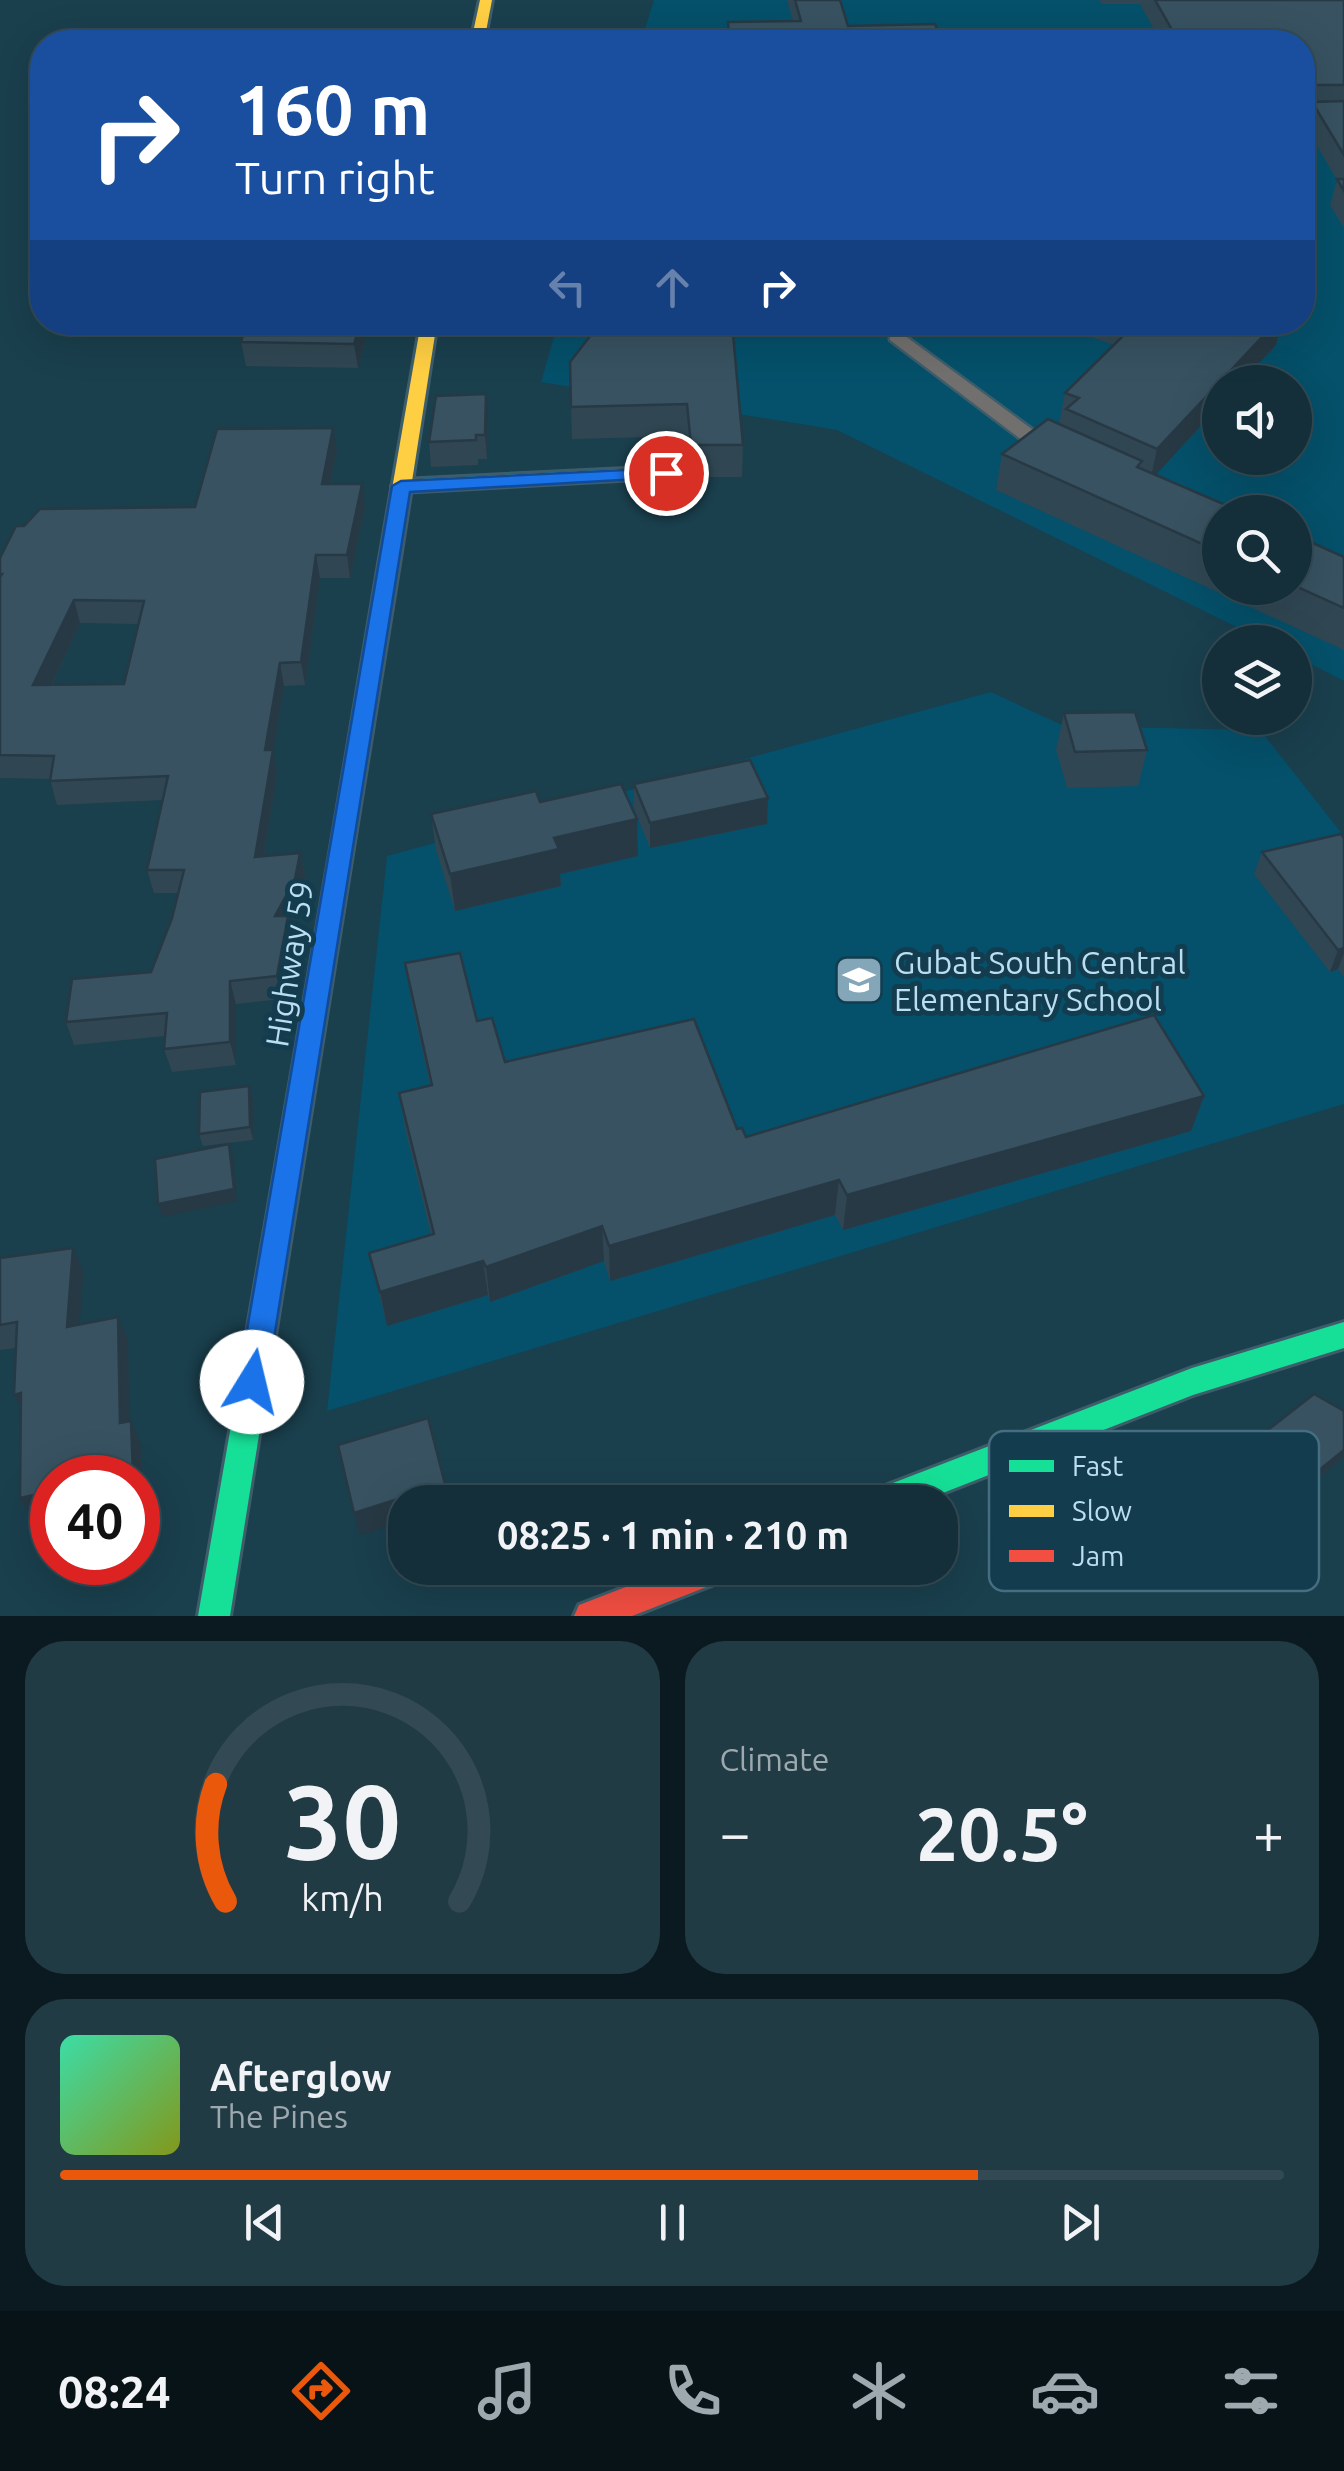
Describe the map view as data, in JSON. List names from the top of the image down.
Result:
{
  "streets": {
    "street": ["Highway 59"]
  },
  "places": {
    "school or university": ["Gubat South Central Elementary School"]
  },
  "legend": ["Fast", "Slow", "Jam"],
  "page": {
    "turn": ["160 m", "Turn right"],
    "limit": "40",
    "trip": "08:25 · 1 min · 210 m",
    "tile": "Climate",
    "heat": ["−", "20.5°", "+"],
    "song": ["Afterglow", "The Pines"],
    "tabs": "08:24",
    "gauge": ["30", "km/h"]
  }
}
